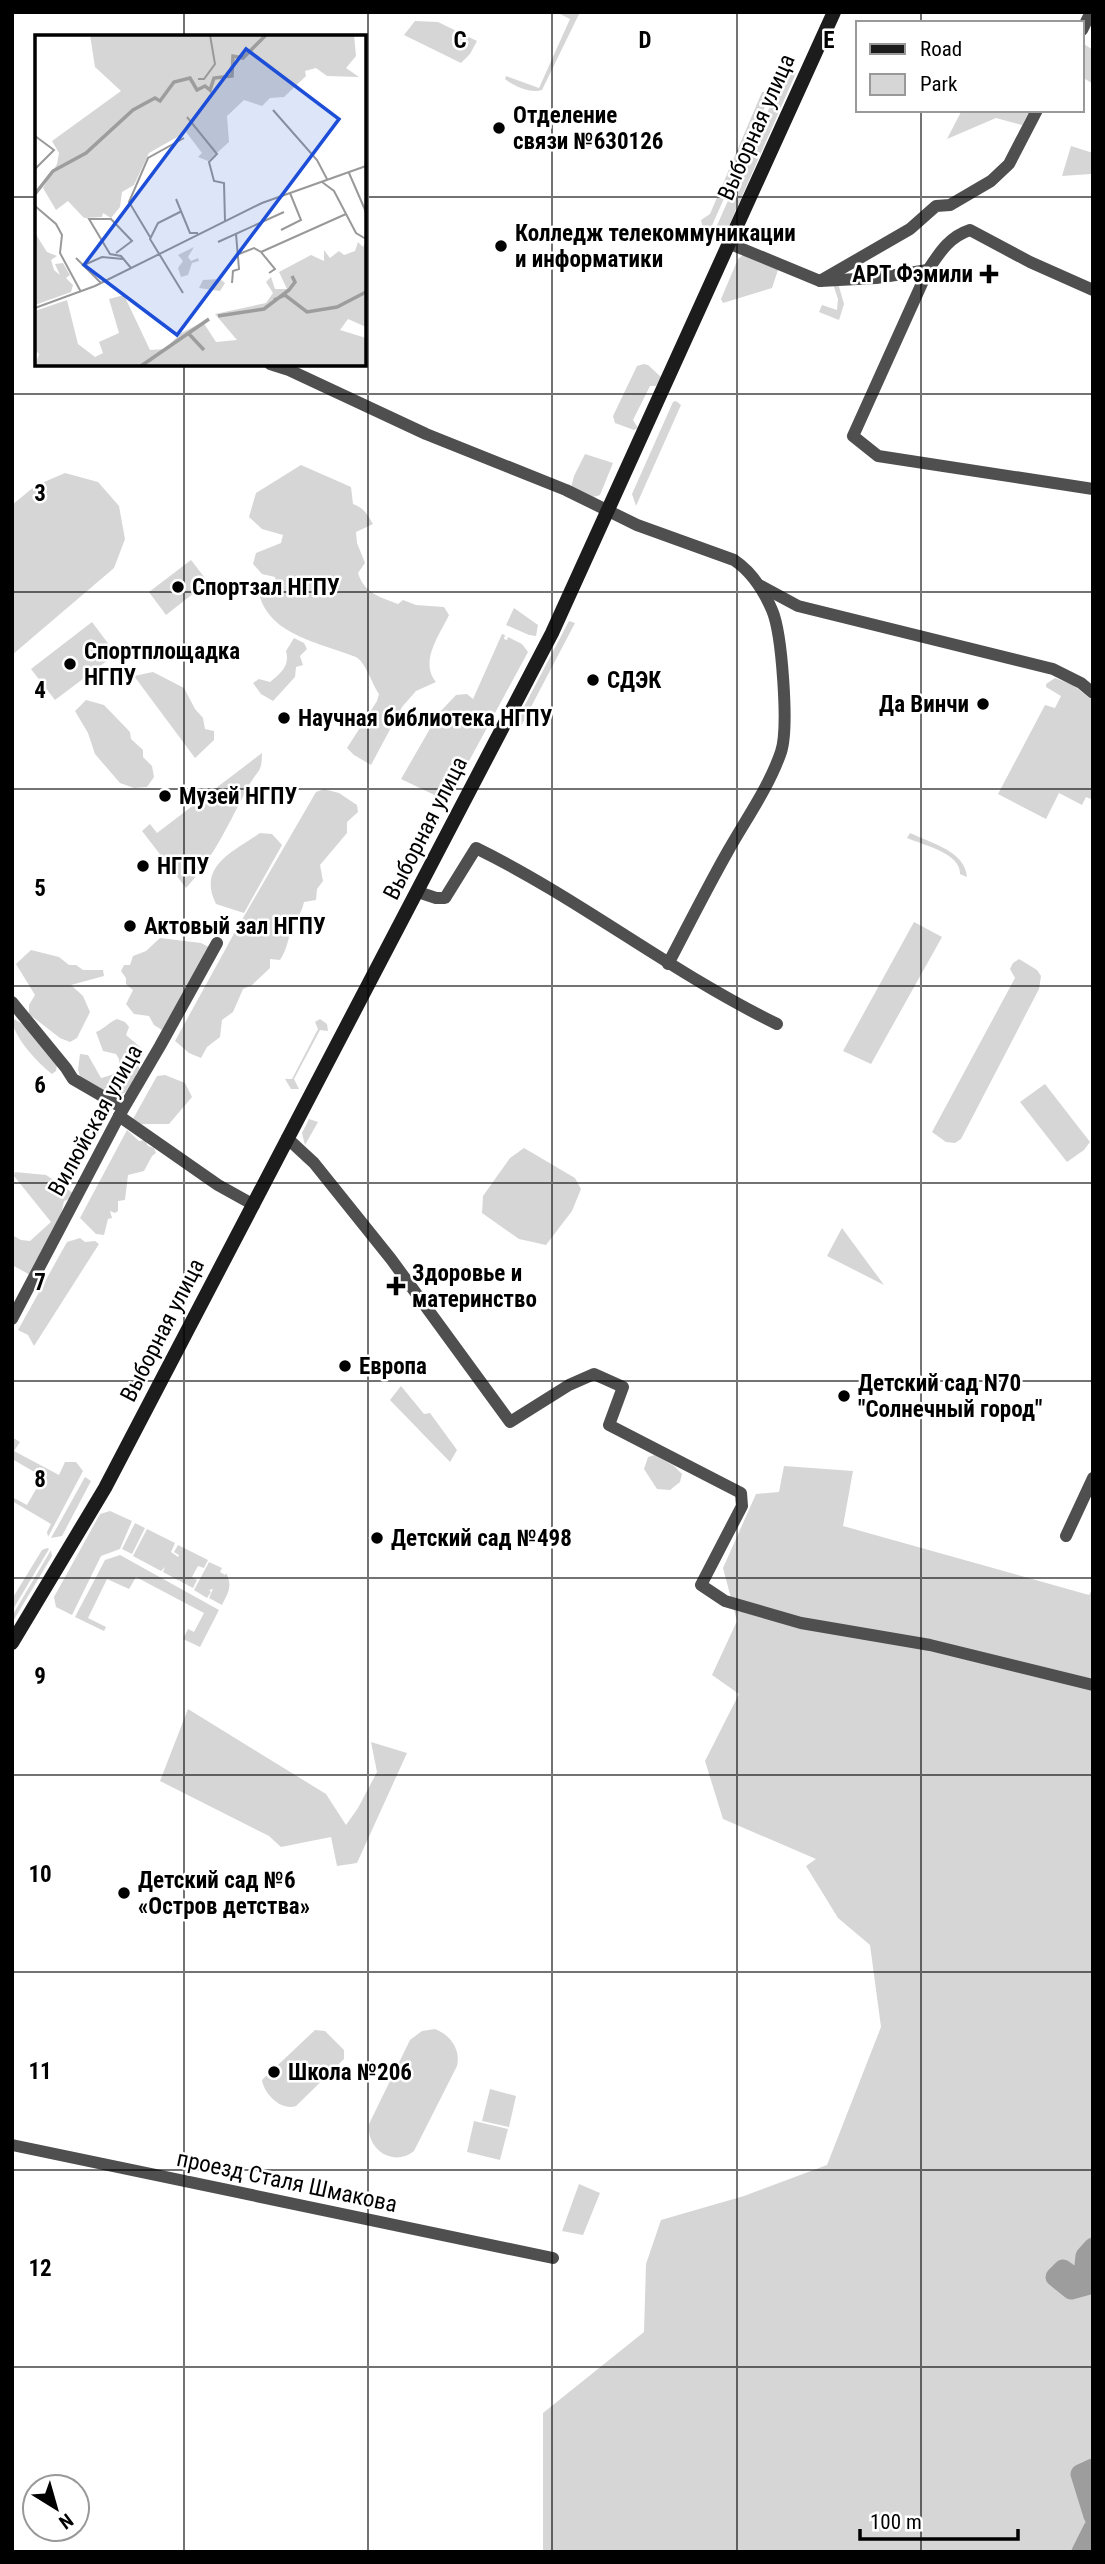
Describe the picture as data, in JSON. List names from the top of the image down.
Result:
{
  "streets": {
    "main road": ["Выборная улица"],
    "street": ["Вилюйская улица", "проезд Сталя Шмакова"]
  },
  "places": {
    "other": [
      "Отделение связи №630126",
      "Колледж телекоммуникации и информатики",
      "Спортзал НГПУ",
      "Спортплощадка НГПУ",
      "СДЭК",
      "Да Винчи",
      "Научная библиотека НГПУ",
      "Музей НГПУ",
      "НГПУ",
      "Актовый зал НГПУ",
      "Европа",
      "Детский сад N70 \"Солнечный город\"",
      "Детский сад №498",
      "Детский сад №6 «Остров детства»",
      "Школа №206"
    ],
    "health": ["АРТ Фэмили", "Здоровье и материнство"]
  },
  "legend": ["Road", "Park"],
  "scale_bar": "100 m",
  "north": "bottom right",
  "grid": {
    "columns": ["C", "D", "E"],
    "rows": [
      "3",
      "4",
      "5",
      "6",
      "7",
      "8",
      "9",
      "10",
      "11",
      "12"
    ]
  }
}
